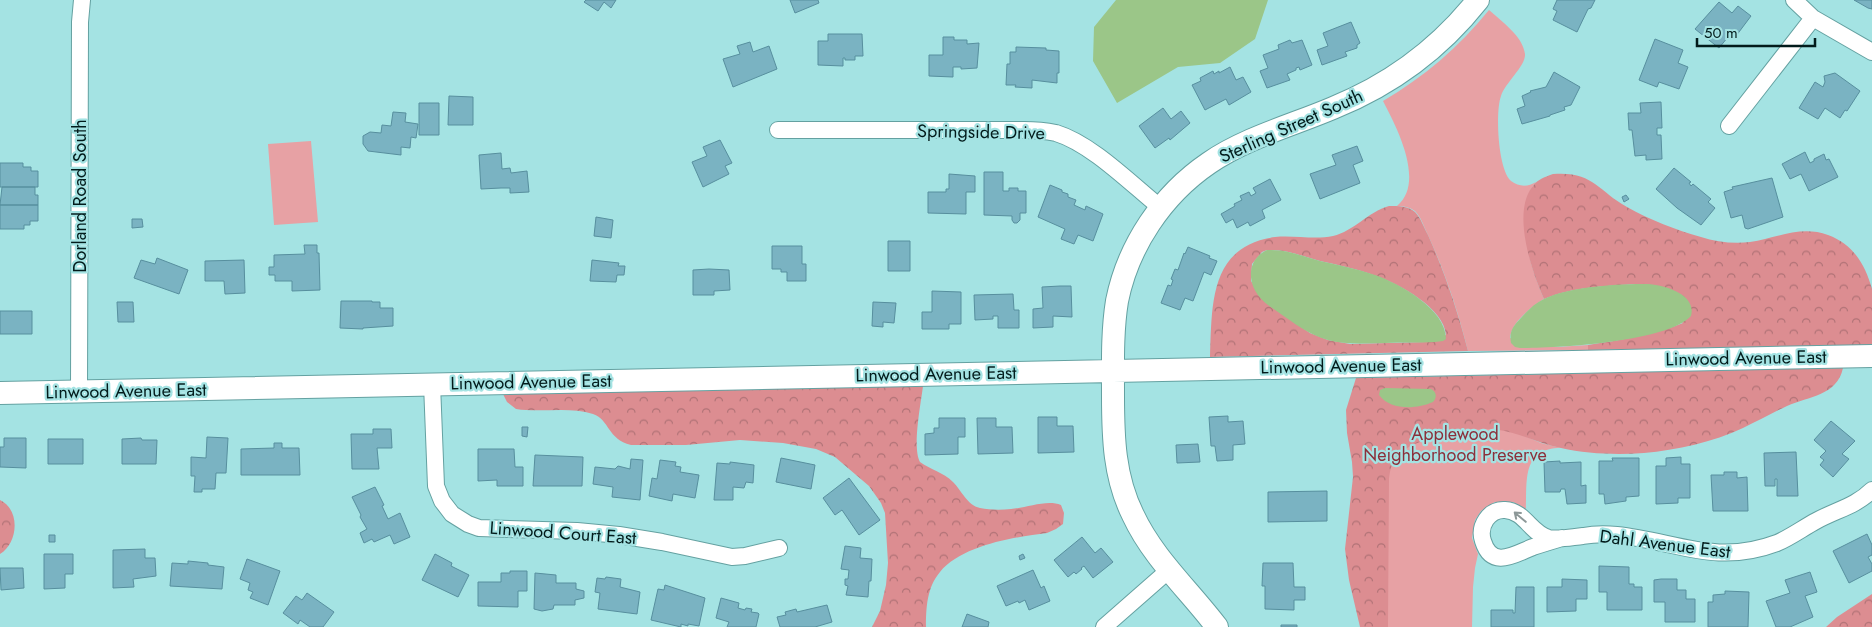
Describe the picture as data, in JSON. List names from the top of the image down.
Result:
{
  "streets": {
    "street": [
      "Sterling Street South",
      "Springside Drive",
      "Dorland Road South",
      "Linwood Avenue East",
      "Linwood Court East",
      "Dahl Avenue East"
    ]
  },
  "crossings": [
    ["Sterling Street South", "Springside Drive"],
    ["Sterling Street South", "Linwood Avenue East"],
    ["Dorland Road South", "Linwood Avenue East"],
    ["Linwood Avenue East", "Linwood Court East"]
  ],
  "parks": ["Applewood Neighborhood Preserve"],
  "scale_bar": "50 m"
}
